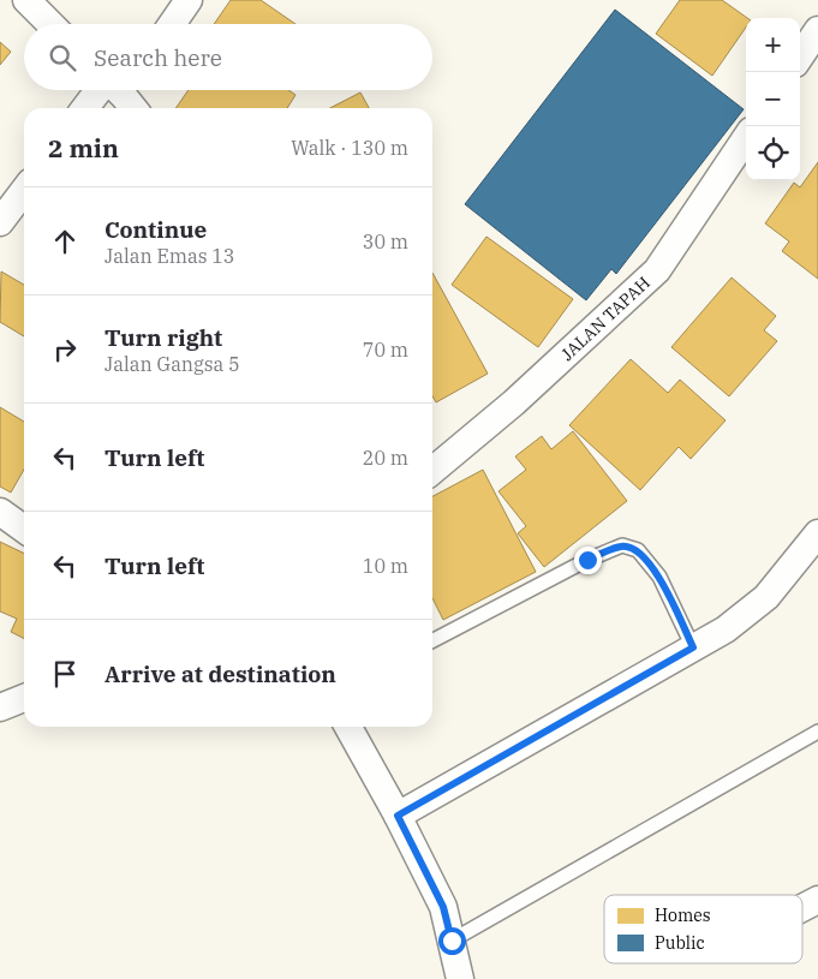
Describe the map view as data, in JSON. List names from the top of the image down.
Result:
{
  "streets": {
    "street": ["JALAN TAPAH"]
  },
  "legend": ["Homes", "Public"],
  "page": {
    "map_buttons": ["+", "−"],
    "search": "Search here",
    "heading": ["2 min", "Walk · 130 m"],
    "list": [
      ["Continue", "Jalan Emas 13", "30 m"],
      ["Turn right", "Jalan Gangsa 5", "70 m"],
      ["Turn left", "20 m"],
      ["Turn left", "10 m"],
      "Arrive at destination"
    ]
  }
}
